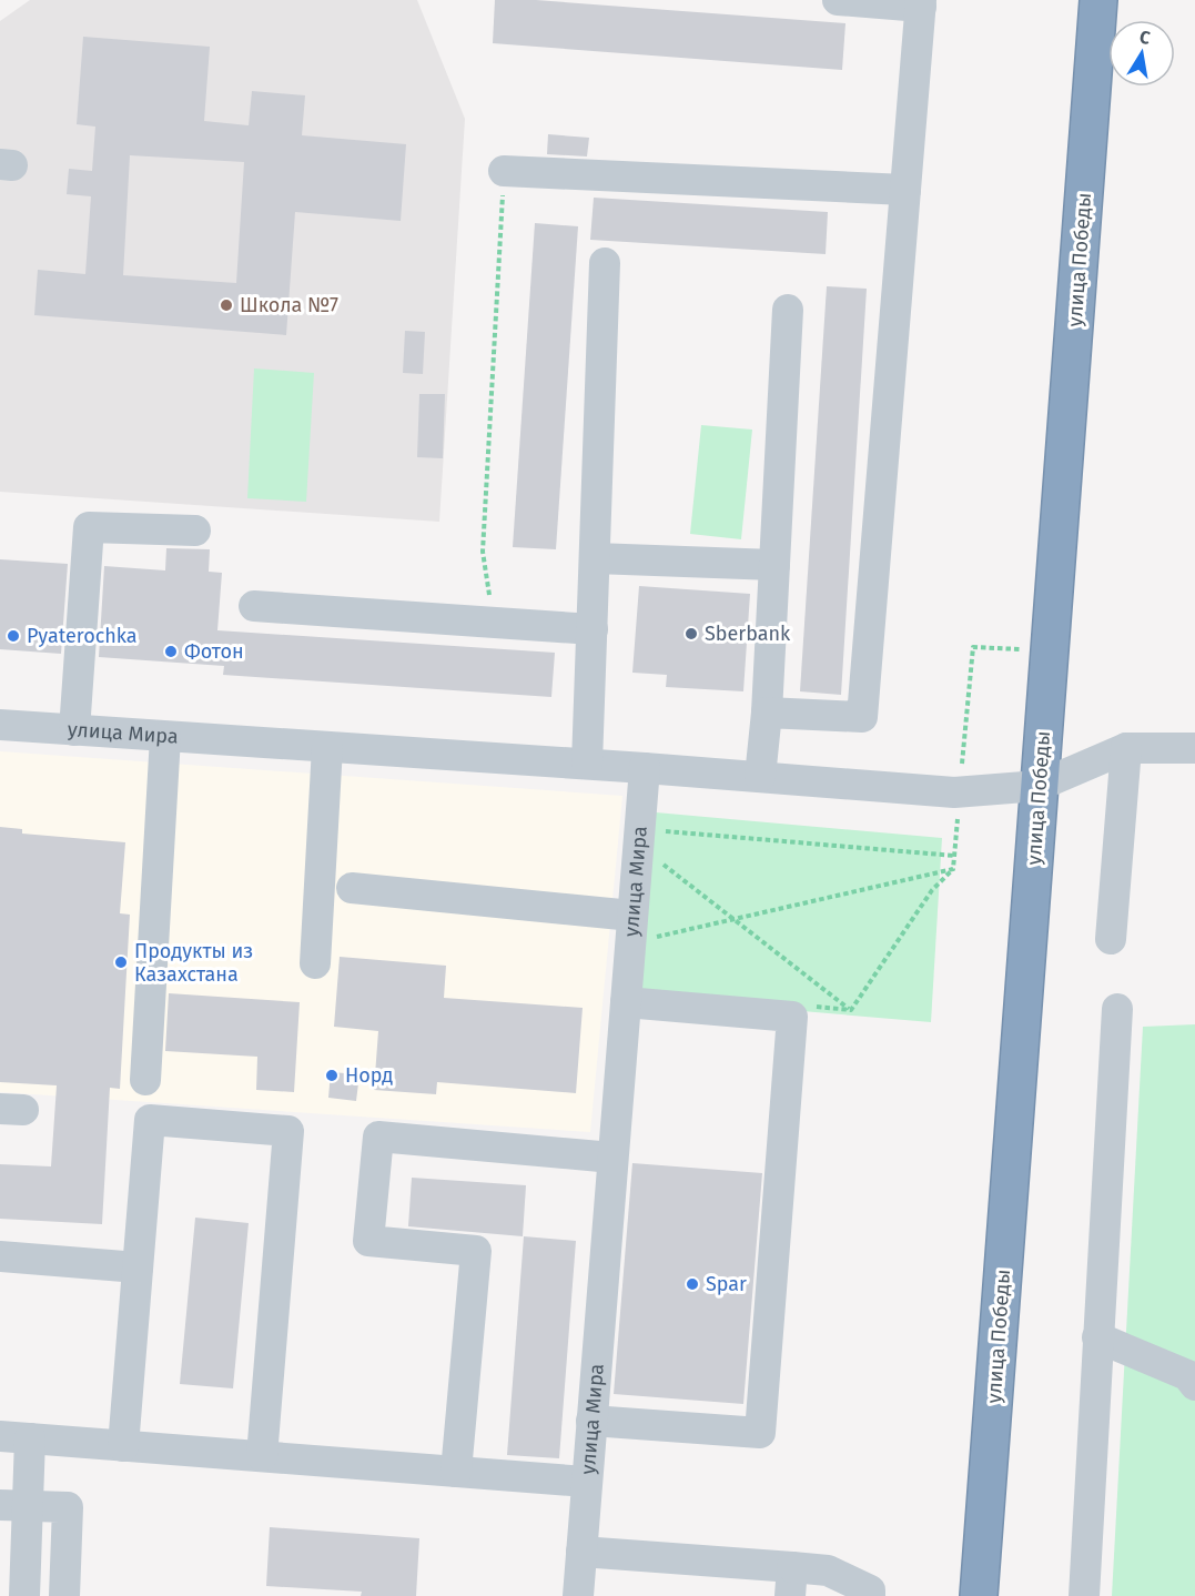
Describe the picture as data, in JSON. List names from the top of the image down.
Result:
{
  "streets": {
    "highway": ["улица Победы"],
    "street": ["улица Мира"]
  },
  "crossings": [
    ["улица Победы", "улица Мира"]
  ],
  "places": [
    "Школа №7",
    "Sberbank",
    "Pyaterochka",
    "Фотон",
    "Продукты из Казахстана",
    "Норд",
    "Spar"
  ],
  "north": "top"
}
